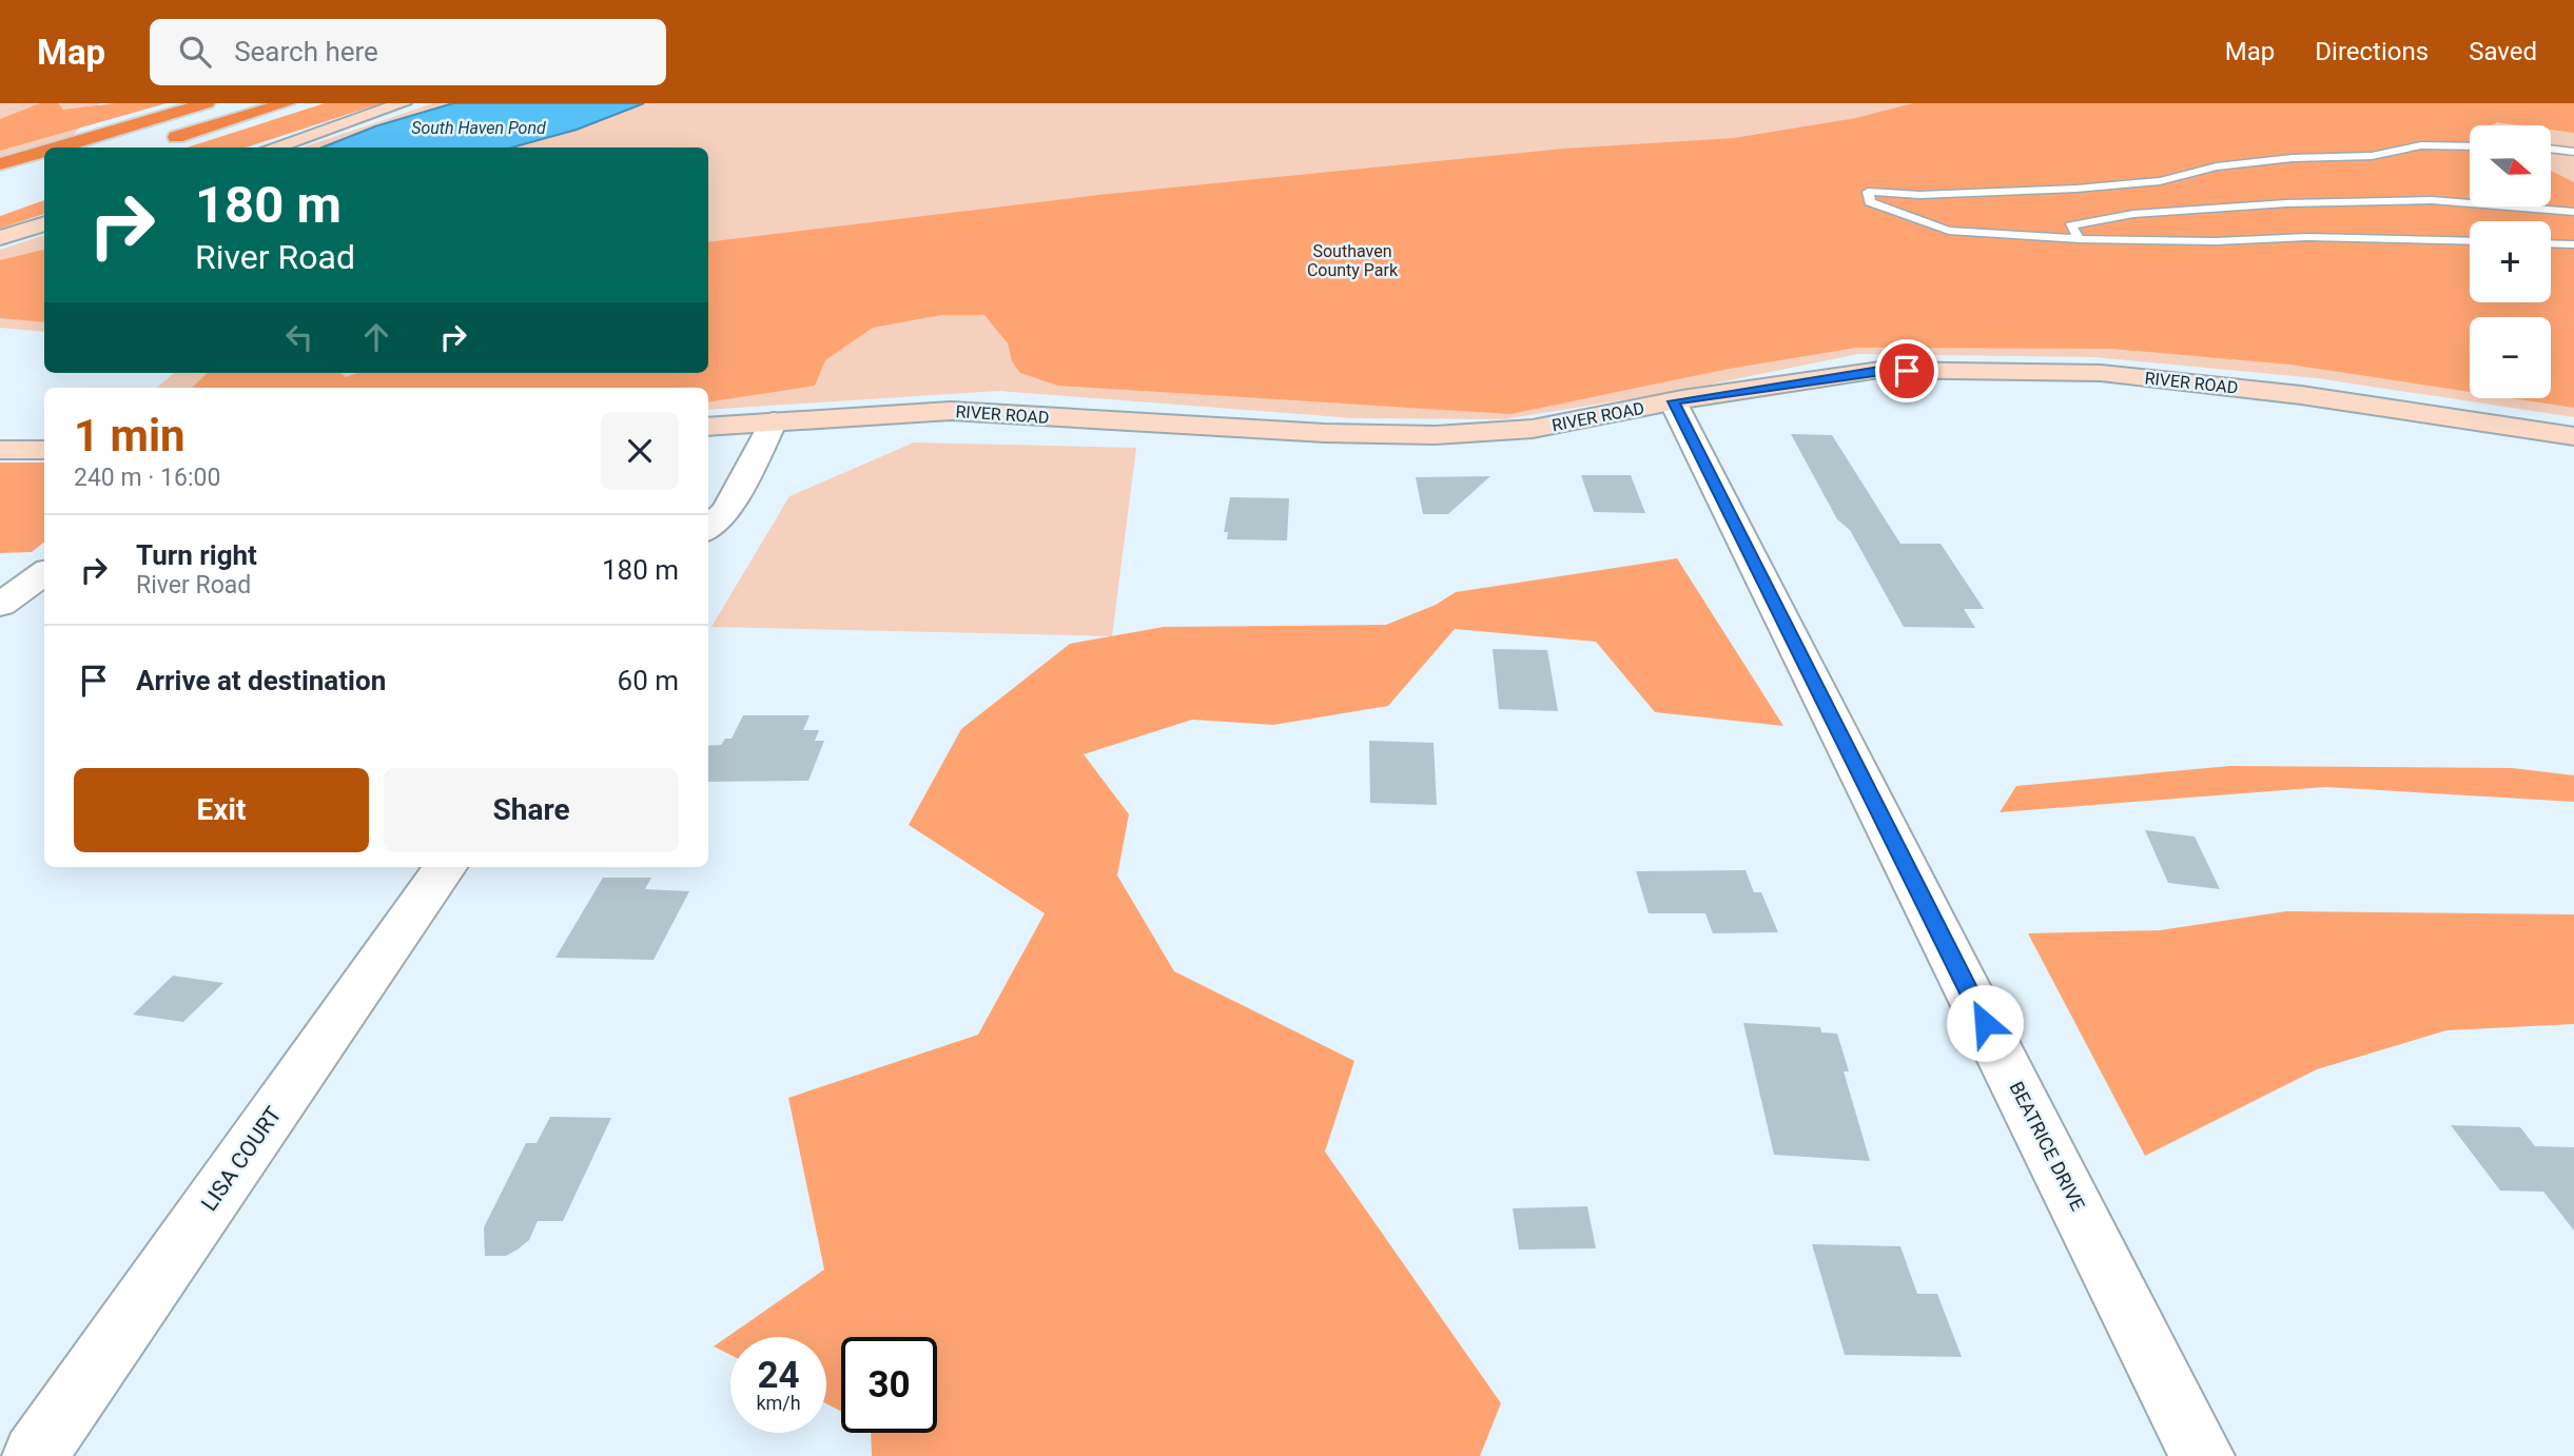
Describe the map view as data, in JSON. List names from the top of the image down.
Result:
{
  "streets": {
    "street": ["RIVER ROAD", "BEATRICE DRIVE", "LISA COURT"]
  },
  "crossings": [
    ["RIVER ROAD", "BEATRICE DRIVE"]
  ],
  "water": ["South Haven Pond"],
  "parks": ["Southaven County Park"],
  "north": "right",
  "page": {
    "header": "Map",
    "search": "Search here",
    "nav": ["Map", "Directions", "Saved"],
    "map_buttons": ["+", "−"],
    "turn": ["180 m", "River Road"],
    "heading": ["1 min", "240 m · 16:00"],
    "list": [
      {
        "name": "Turn right",
        "note": "River Road",
        "value": "180 m"
      },
      {
        "name": "Arrive at destination",
        "value": "60 m"
      }
    ],
    "buttons": ["Exit", "Share"],
    "speed": "24 km/h",
    "limit": "30"
  }
}
